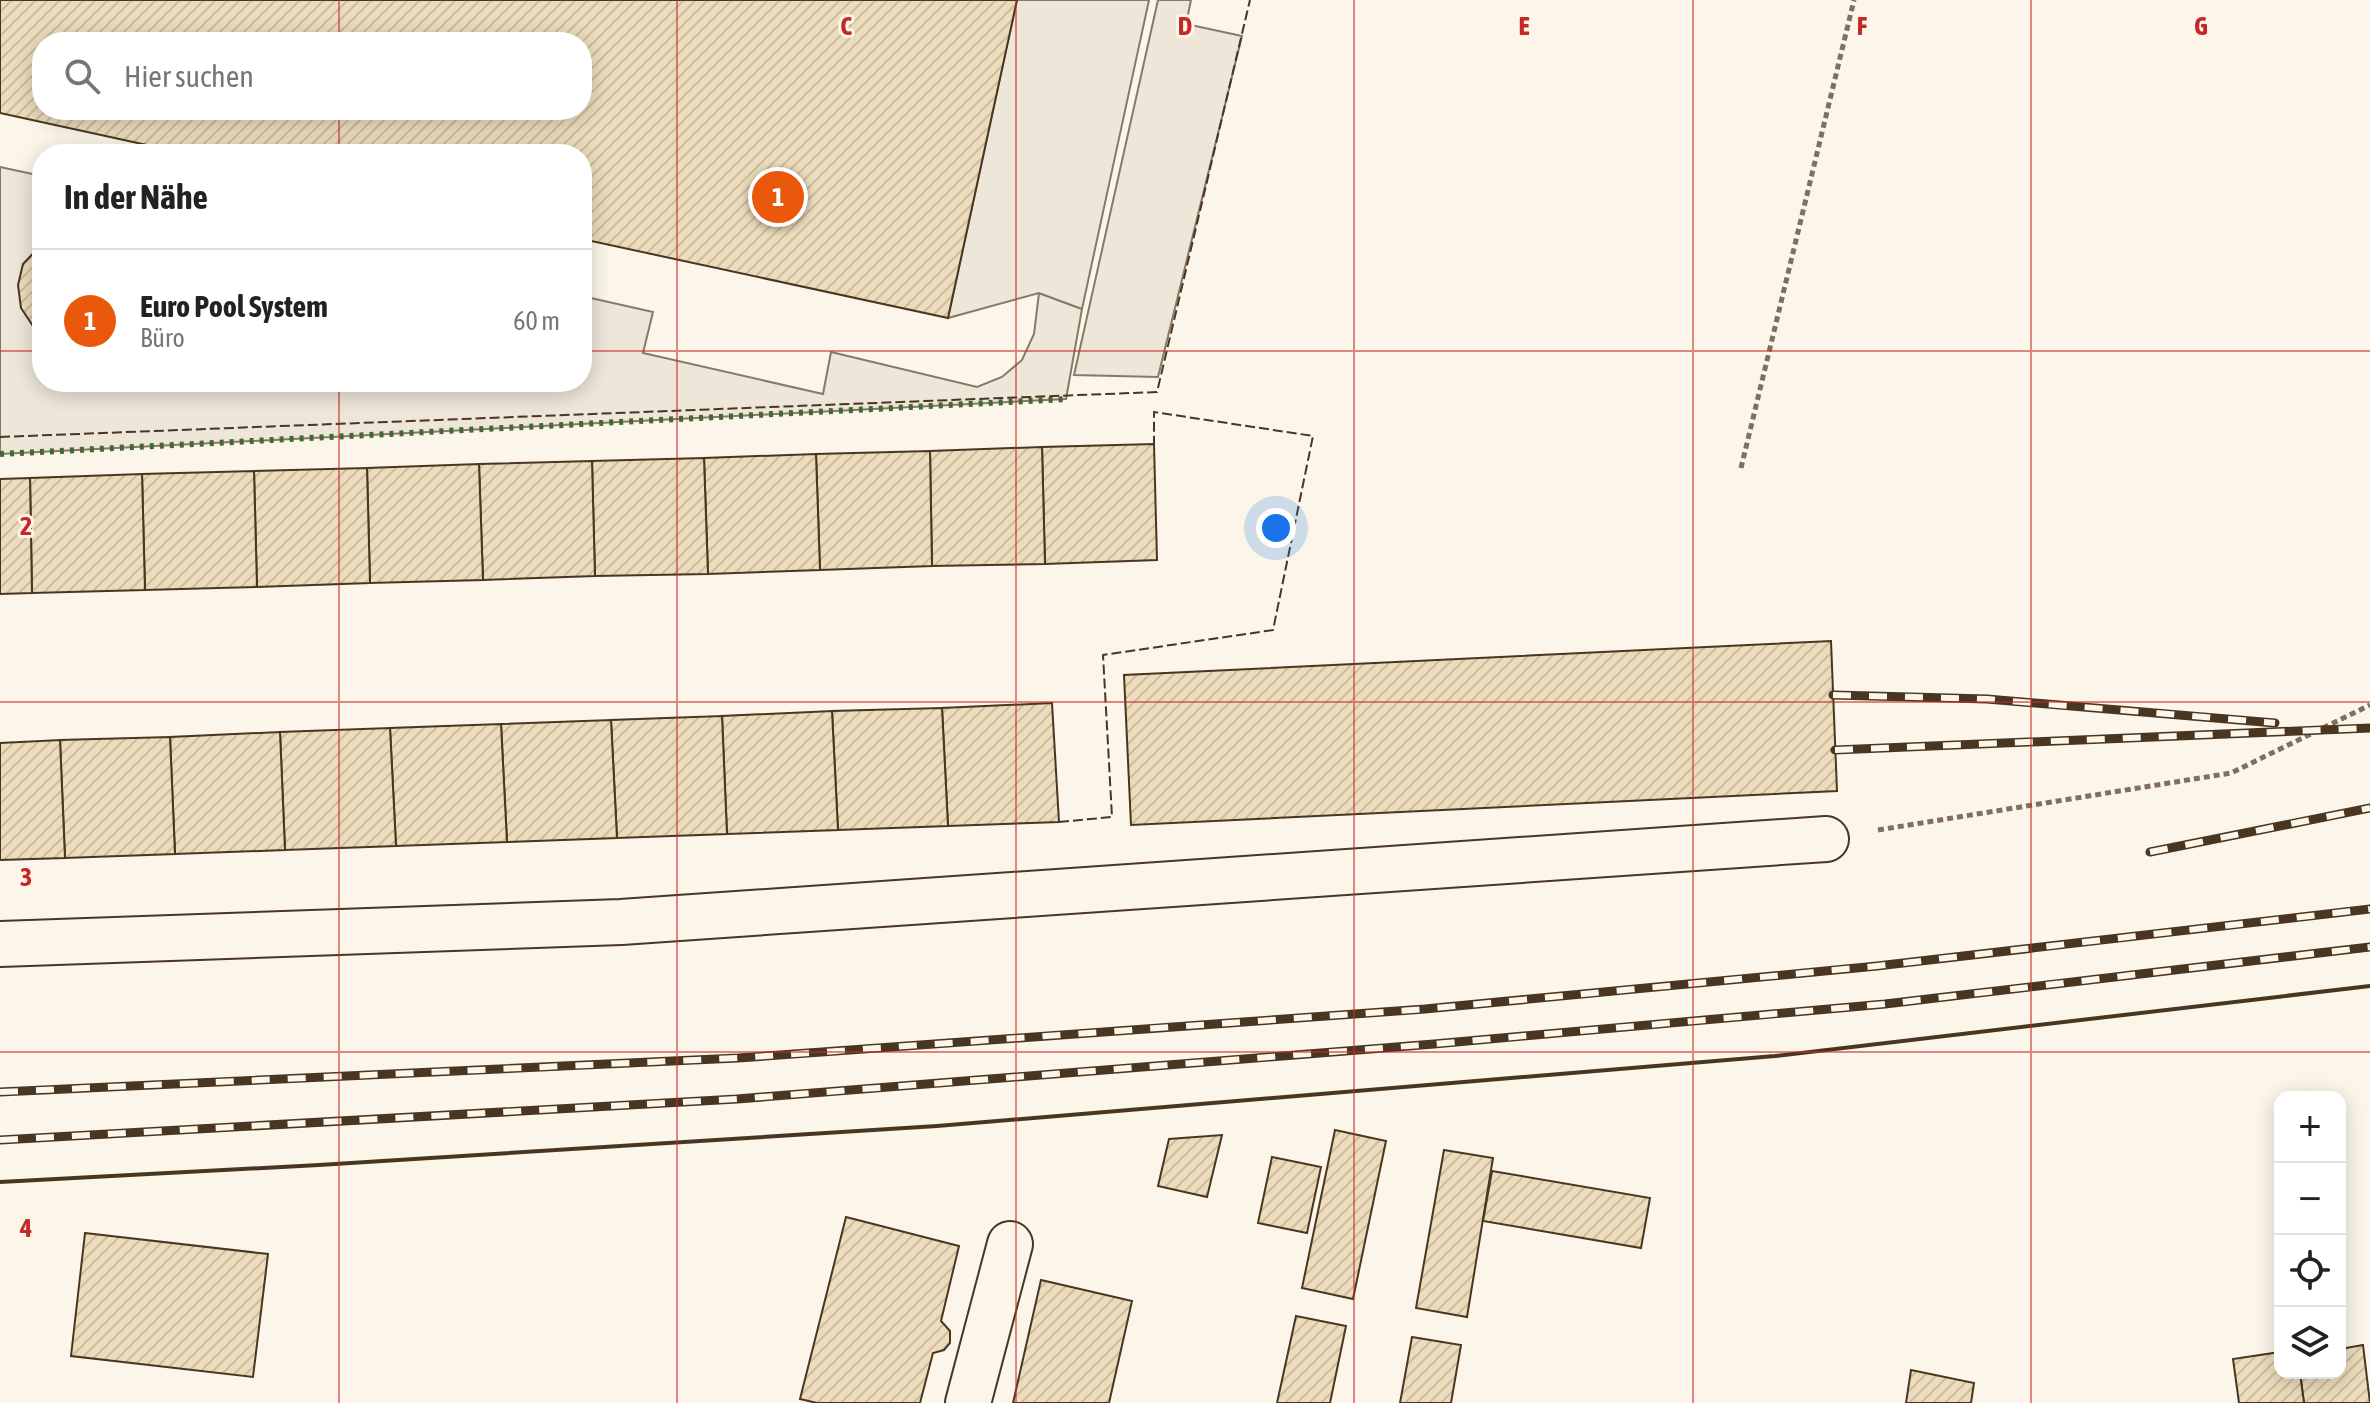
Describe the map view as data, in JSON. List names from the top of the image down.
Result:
{
  "page": {
    "search": "Hier suchen",
    "heading": "In der Nähe",
    "pins": "1",
    "list": [
      {
        "mark": "1",
        "name": "Euro Pool System",
        "note": "Büro",
        "value": "60 m"
      }
    ],
    "map_buttons": ["+", "−"]
  },
  "grid": {
    "columns": [
      "C",
      "D",
      "E",
      "F",
      "G"
    ],
    "rows": ["2", "3", "4"]
  }
}
